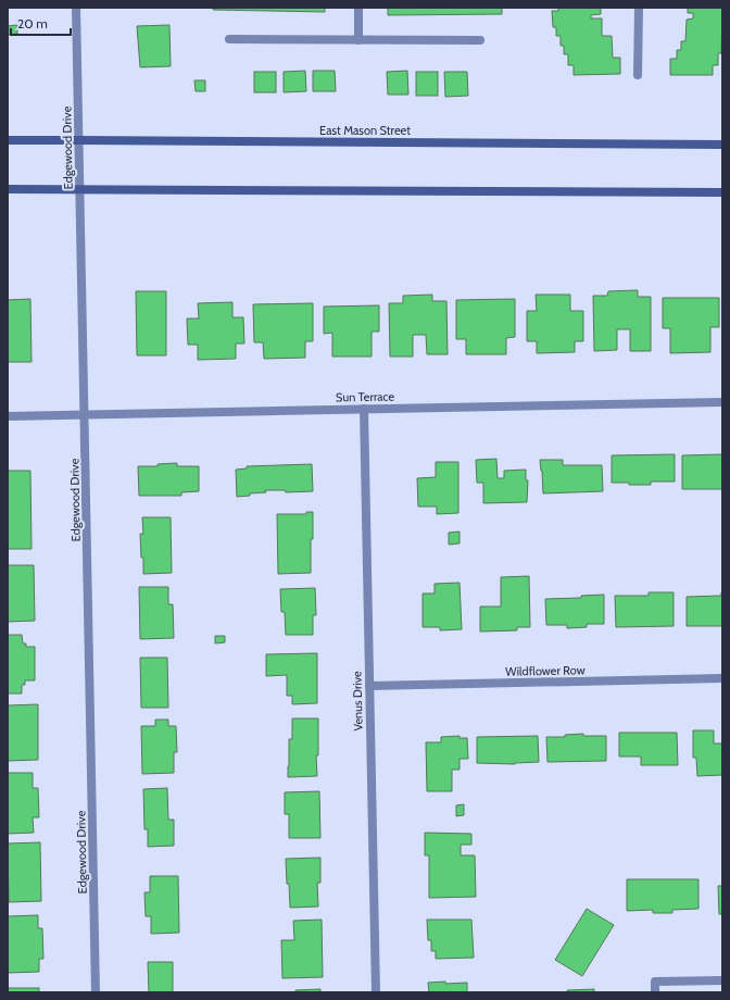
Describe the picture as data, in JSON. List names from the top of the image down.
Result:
{
  "streets": {
    "main road": ["East Mason Street"],
    "street": [
      "Edgewood Drive",
      "Sun Terrace",
      "Wildflower Row",
      "Venus Drive"
    ]
  },
  "crossings": [
    ["East Mason Street", "Edgewood Drive"],
    ["Edgewood Drive", "Sun Terrace"],
    ["Sun Terrace", "Venus Drive"],
    ["Wildflower Row", "Venus Drive"]
  ],
  "scale_bar": "20 m"
}
